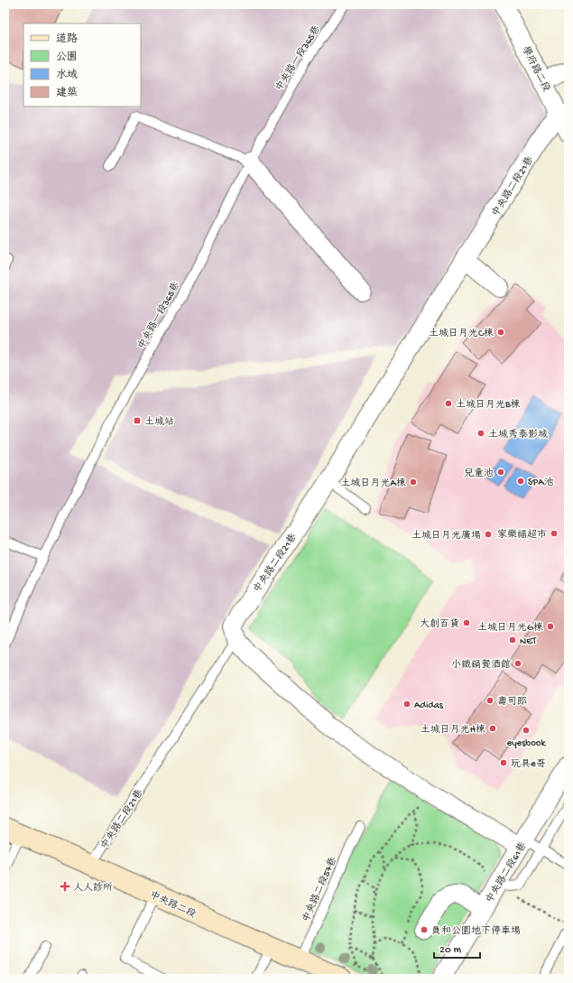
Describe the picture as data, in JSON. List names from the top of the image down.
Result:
{
  "streets": {
    "street": [
      "學府路二段",
      "中央路二段21巷",
      "中央路二段61巷",
      "中央路二段"
    ],
    "lane": ["中央路一段365巷", "中央路二段57巷"]
  },
  "crossings": [
    ["學府路二段", "中央路二段21巷"],
    ["中央路二段21巷", "中央路二段"],
    ["中央路二段57巷", "中央路二段"]
  ],
  "places": {
    "other": [
      "土城日月光C棟",
      "土城日月光B棟",
      "土城秀泰影城",
      "兒童池",
      "SPA池",
      "土城日月光A棟",
      "家樂福超市",
      "土城日月光廣場",
      "大創百貨",
      "土城日月光G棟",
      "NET",
      "小鐵鍋餐酒館",
      "壽司郎",
      "Adidas",
      "土城日月光H棟",
      "eyesbook",
      "玩具e哥",
      "員和公園地下停車場"
    ],
    "transit": ["土城站"],
    "health": ["人人診所"]
  },
  "legend": [
    "道路",
    "公園",
    "水域",
    "建築"
  ],
  "scale_bar": "20 m"
}
